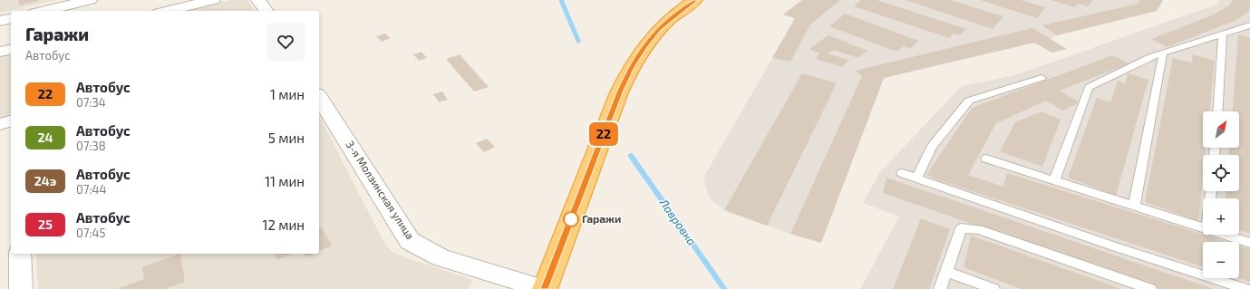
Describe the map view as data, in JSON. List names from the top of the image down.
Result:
{
  "streets": {
    "street": ["3-я Молзинская улица"]
  },
  "water": ["Лавровка"],
  "places": ["Гаражи"],
  "lines": ["bus line 22"],
  "north": "top right",
  "page": {
    "on_map": "22",
    "heading": ["Гаражи", "Автобус"],
    "list": [
      {
        "mark": "22",
        "name": "Автобус",
        "note": "07:34",
        "value": "1 мин"
      },
      {
        "mark": "24",
        "name": "Автобус",
        "note": "07:38",
        "value": "5 мин"
      },
      {
        "mark": "24э",
        "name": "Автобус",
        "note": "07:44",
        "value": "11 мин"
      },
      {
        "mark": "25",
        "name": "Автобус",
        "note": "07:45",
        "value": "12 мин"
      }
    ],
    "map_buttons": ["+", "−"]
  }
}
